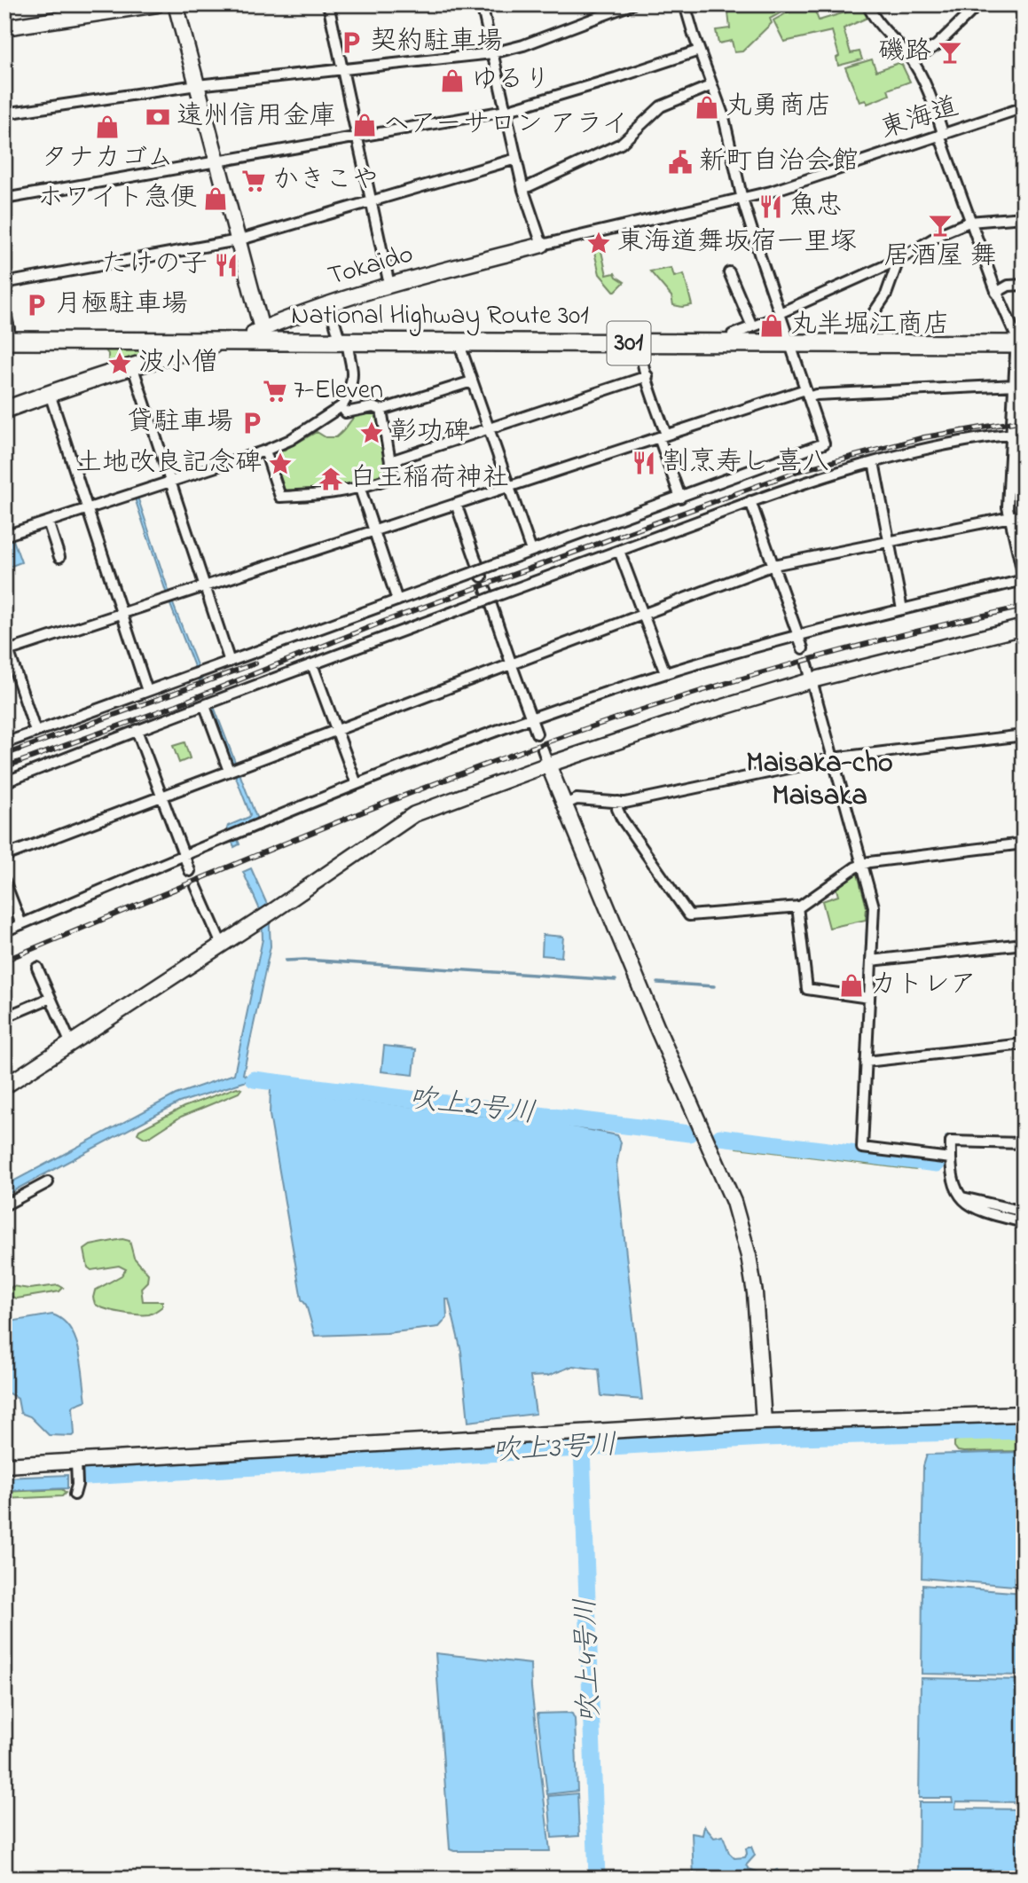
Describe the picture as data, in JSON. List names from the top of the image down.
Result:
{
  "streets": {
    "highway": ["National Highway Route 301", "301"],
    "street": ["東海道", "Tokaido"]
  },
  "crossings": [
    ["東海道", "Tokaido"],
    ["Tokaido", "National Highway Route 301"]
  ],
  "districts": ["Maisaka-cho Maisaka"],
  "water": ["吹上2号川", "吹上3号川", "吹上4号川"],
  "places": {
    "parking": ["契約駐車場", "月極駐車場", "貸駐車場"],
    "bar": ["磯路", "居酒屋 舞"],
    "shop": [
      "ゆるり",
      "丸勇商店",
      "ヘアーサロン アライ",
      "タナカゴム",
      "ホワイト急便",
      "丸半堀江商店",
      "カトレア"
    ],
    "bank": ["遠州信用金庫"],
    "public building": ["新町自治会館"],
    "supermarket": ["かきこや", "7-Eleven"],
    "restaurant": ["魚忠", "たけの子", "割烹寿し 喜八"],
    "place": [
      "東海道舞坂宿一里塚",
      "波小僧",
      "彰功碑",
      "土地改良記念碑"
    ],
    "temple": ["白王稲荷神社"]
  }
}
